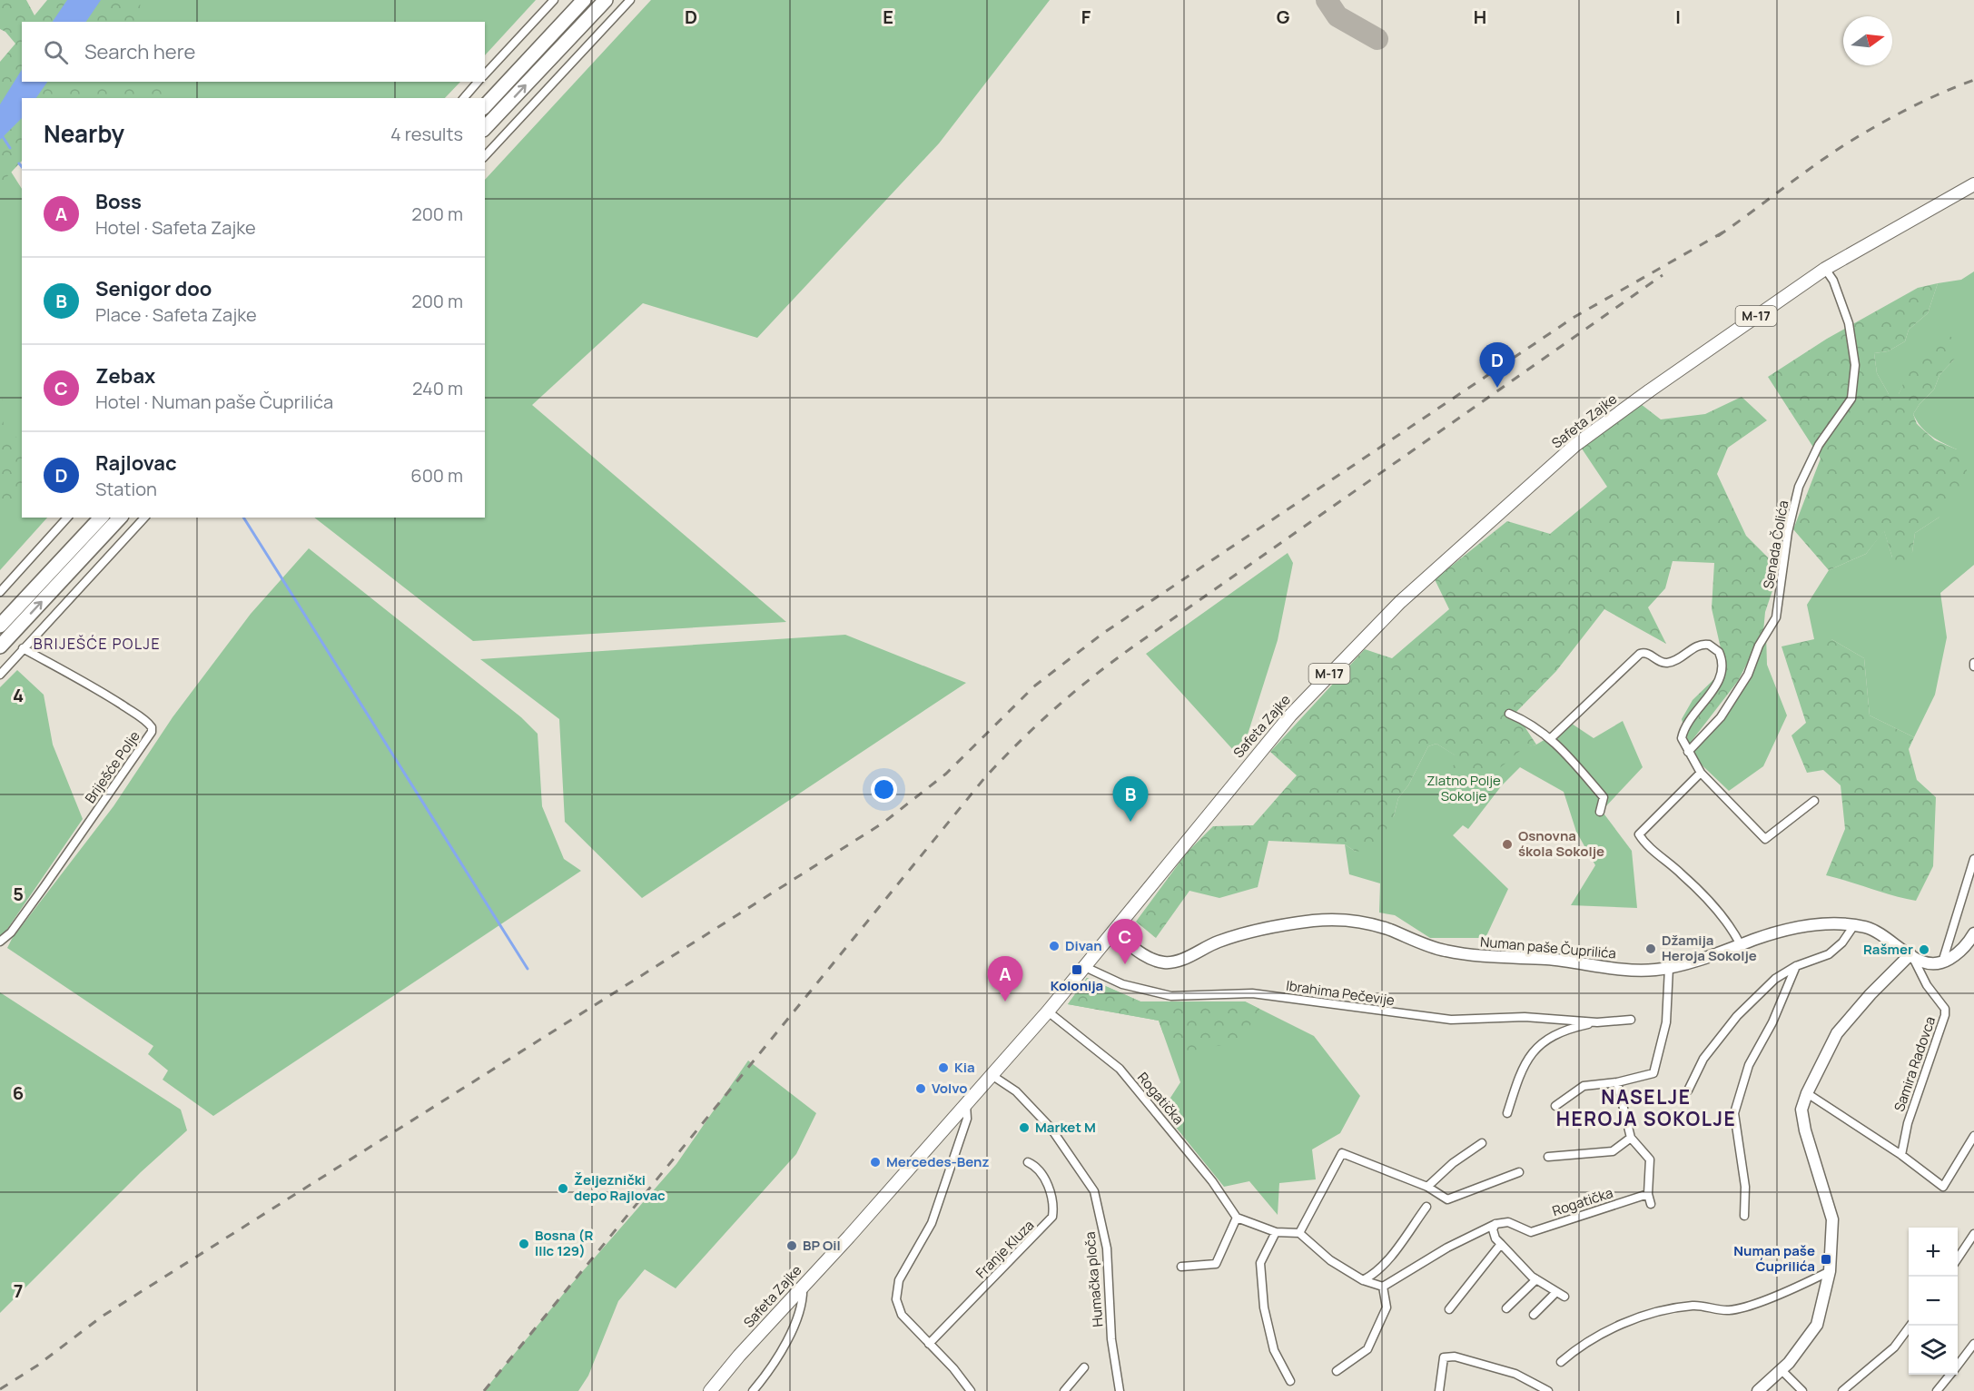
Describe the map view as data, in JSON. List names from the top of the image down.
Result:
{
  "streets": {
    "main road": ["M-17", "Safeta Zajke"],
    "street": [
      "Senada Čolića",
      "Briješće Polje",
      "Numan paše Čuprilića",
      "Ibrahima Pečevije",
      "Samira Radovca",
      "Rogatička",
      "Franje Kluza",
      "Humačka ploča"
    ]
  },
  "crossings": [
    ["Safeta Zajke", "Senada Čolića"],
    ["Safeta Zajke", "Numan paše Čuprilića"],
    ["Safeta Zajke", "Ibrahima Pečevije"],
    ["Safeta Zajke", "Rogatička"],
    ["Safeta Zajke", "Humačka ploča"],
    ["Numan paše Čuprilića", "Samira Radovca"]
  ],
  "districts": ["BRIJEŠĆE POLJE", "NASELJE HEROJA SOKOLJE"],
  "parks": ["Zlatno Polje Sokolje"],
  "places": {
    "other": [
      "Osnovna śkola Sokolje",
      "Divan",
      "Džamija Heroja Sokolje",
      "Rašmer",
      "Kia",
      "Volvo",
      "Market M",
      "Mercedes-Benz",
      "Željeznički depo Rajlovac",
      "Bosna (R IIIc 129)",
      "BP Oil"
    ],
    "transit": ["Kolonija", "Numan paše Ćuprilića"]
  },
  "north": "right",
  "page": {
    "search": "Search here",
    "heading": ["Nearby", "4 results"],
    "list": [
      {
        "mark": "A",
        "name": "Boss",
        "note": "Hotel · Safeta Zajke",
        "value": "200 m"
      },
      {
        "mark": "B",
        "name": "Senigor doo",
        "note": "Place · Safeta Zajke",
        "value": "200 m"
      },
      {
        "mark": "C",
        "name": "Zebax",
        "note": "Hotel · Numan paše Čuprilića",
        "value": "240 m"
      },
      {
        "mark": "D",
        "name": "Rajlovac",
        "note": "Station",
        "value": "600 m"
      }
    ],
    "pins": [
      "D",
      "B",
      "C",
      "A"
    ],
    "map_buttons": ["+", "−"]
  },
  "grid": {
    "columns": [
      "D",
      "E",
      "F",
      "G",
      "H",
      "I"
    ],
    "rows": [
      "4",
      "5",
      "6",
      "7"
    ]
  }
}
